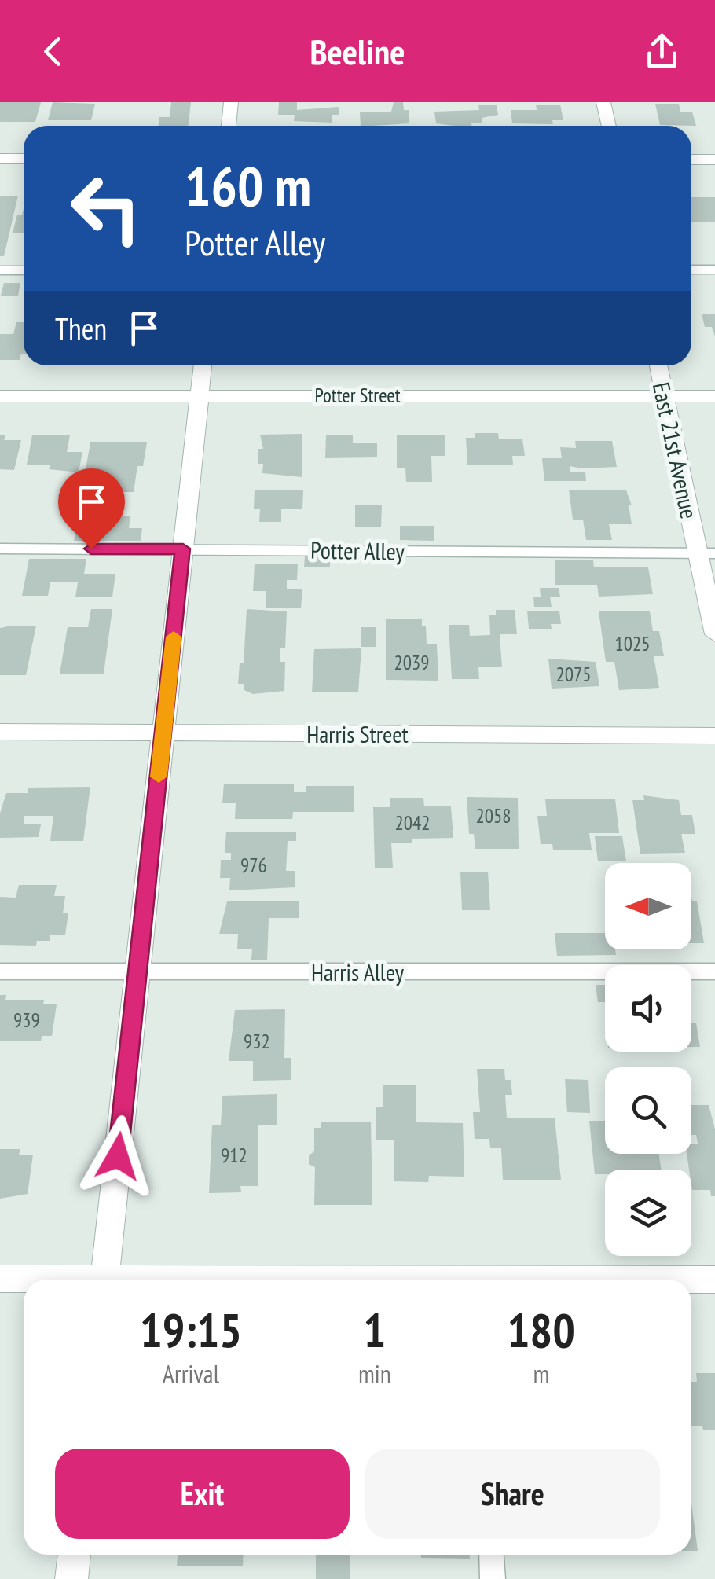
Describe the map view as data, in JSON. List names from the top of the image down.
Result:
{
  "streets": {
    "street": ["Potter Street", "East 21st Avenue", "Harris Street"],
    "lane": ["Potter Alley", "Harris Alley"]
  },
  "crossings": [
    ["Potter Street", "East 21st Avenue"],
    ["East 21st Avenue", "Potter Alley"]
  ],
  "house_numbers": [
    "1025",
    "2039",
    "2075",
    "2058",
    "2042",
    "976",
    "939",
    "932",
    "912"
  ],
  "north": "left",
  "page": {
    "header": "Beeline",
    "turn": ["160 m", "Potter Alley"],
    "then": "Then",
    "eta": [
      "19:15",
      "Arrival",
      "1",
      "min",
      "180",
      "m"
    ],
    "buttons": ["Exit", "Share"]
  }
}
